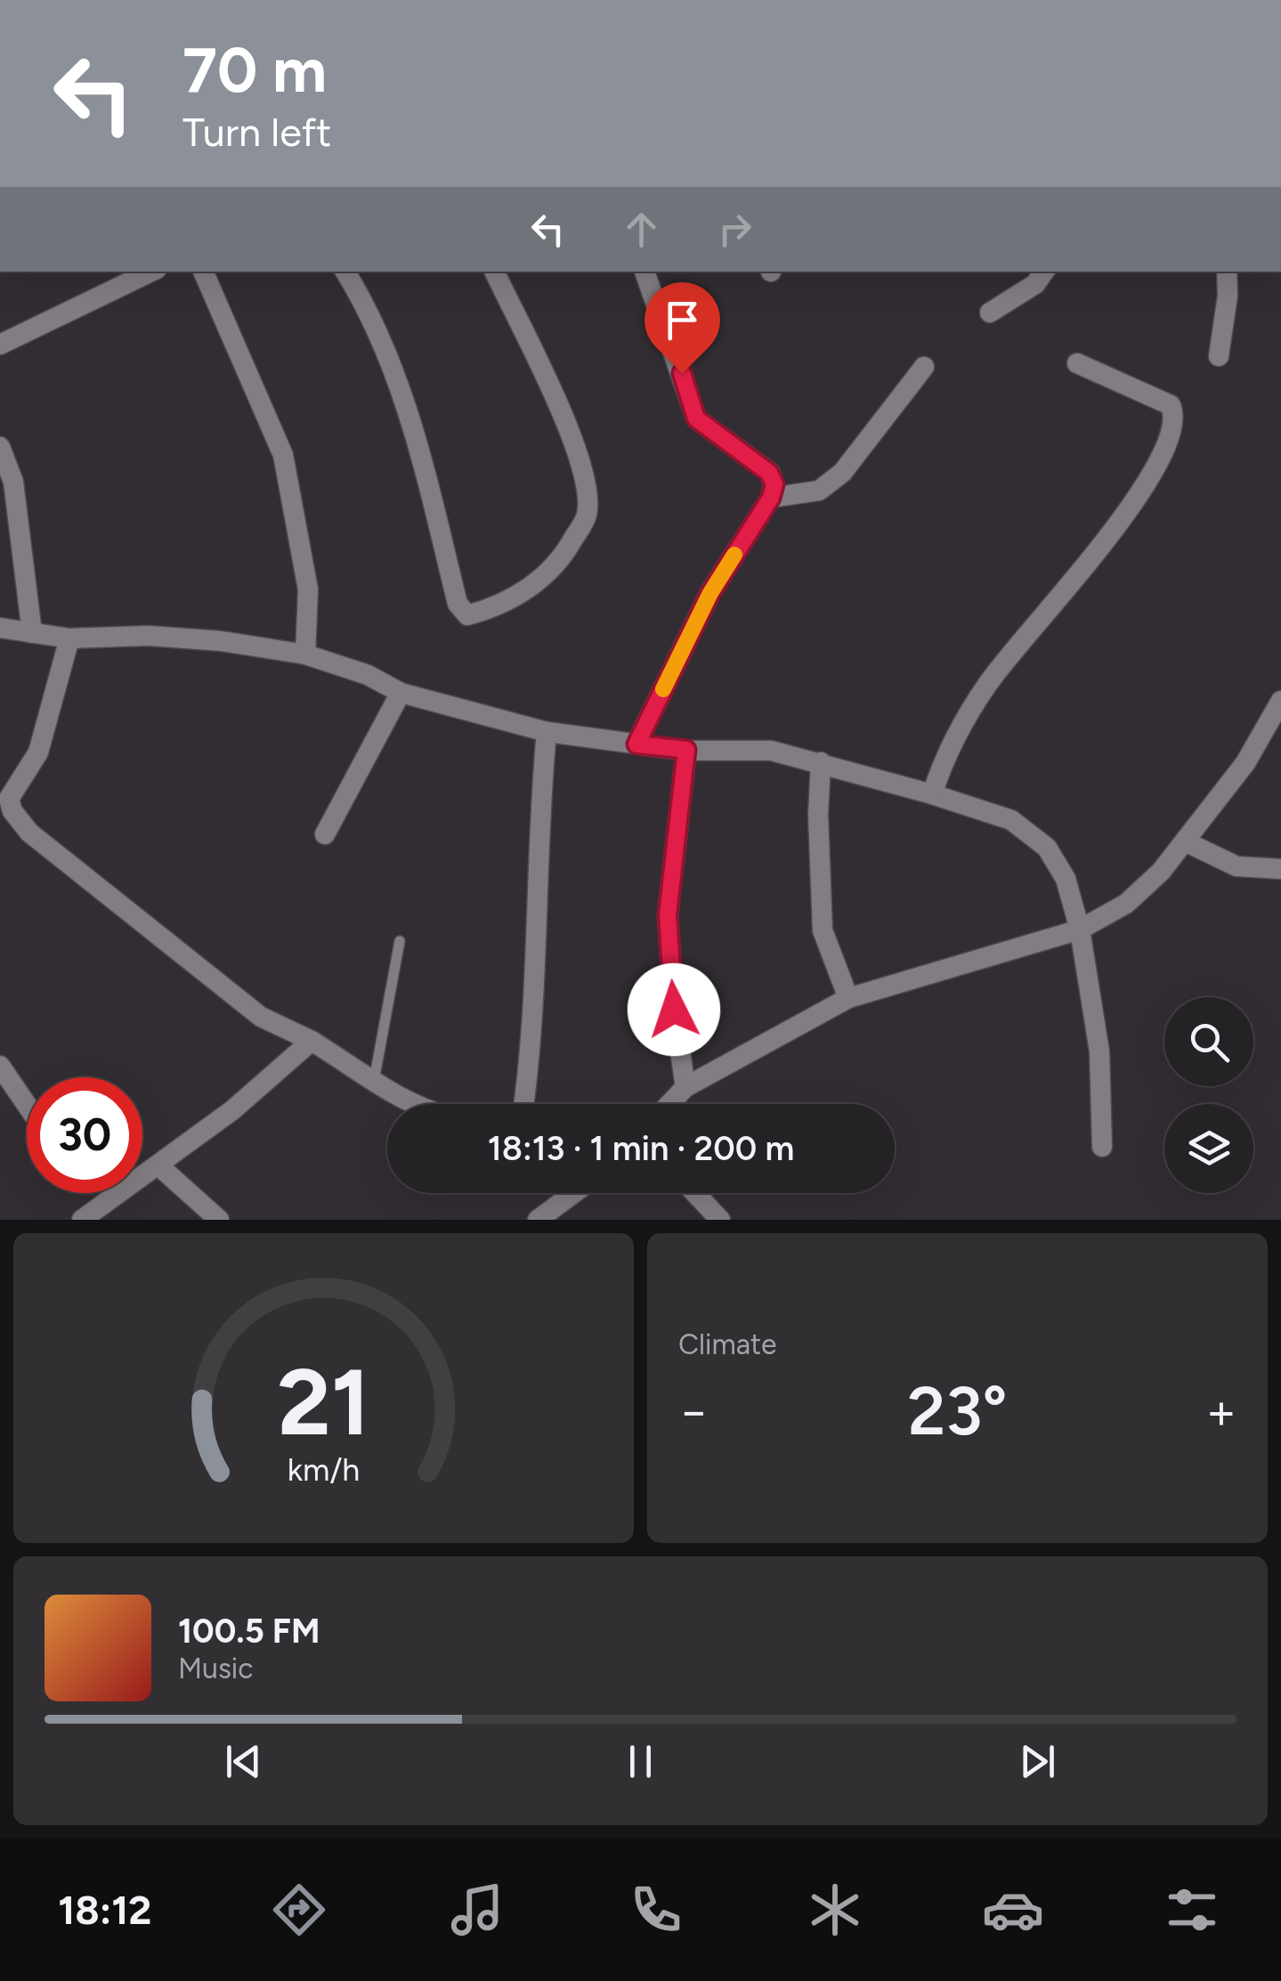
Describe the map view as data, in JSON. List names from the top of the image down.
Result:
{
  "page": {
    "turn": ["70 m", "Turn left"],
    "limit": "30",
    "trip": "18:13 · 1 min · 200 m",
    "tile": "Climate",
    "heat": ["−", "23°", "+"],
    "song": ["100.5 FM", "Music"],
    "tabs": "18:12",
    "gauge": ["21", "km/h"]
  }
}
